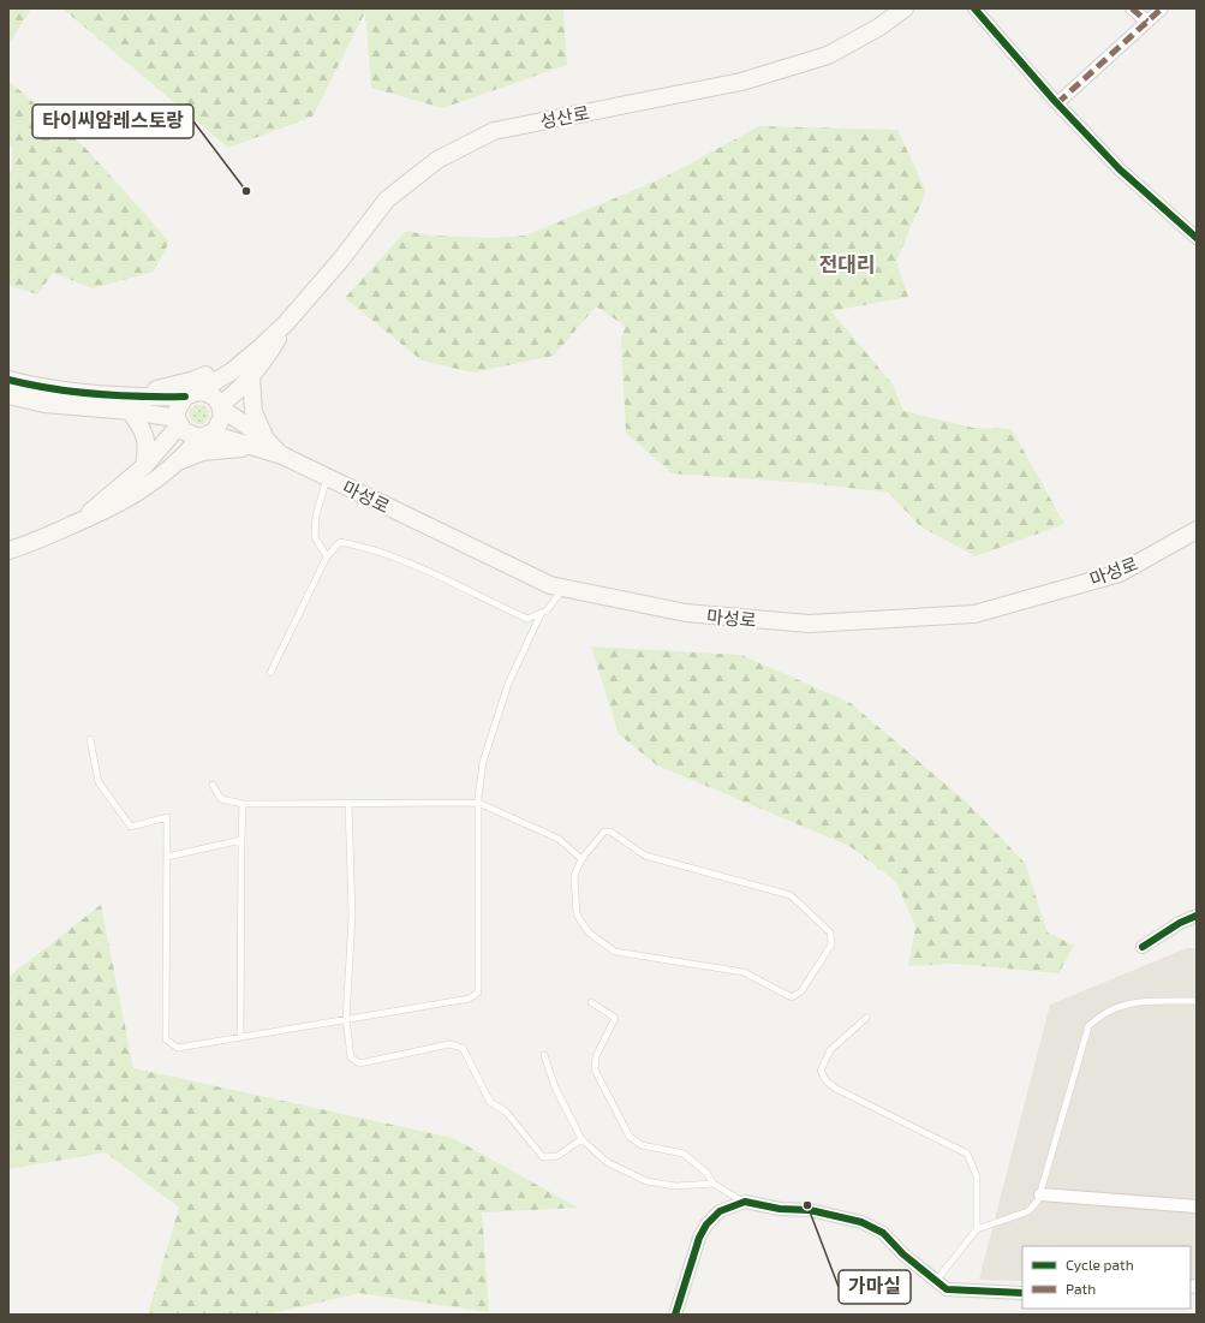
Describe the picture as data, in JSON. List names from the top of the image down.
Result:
{
  "streets": {
    "main road": ["성산로", "마성로"]
  },
  "districts": ["전대리"],
  "places": ["타이씨암레스토랑", "가마실"],
  "legend": ["Cycle path", "Path"]
}
